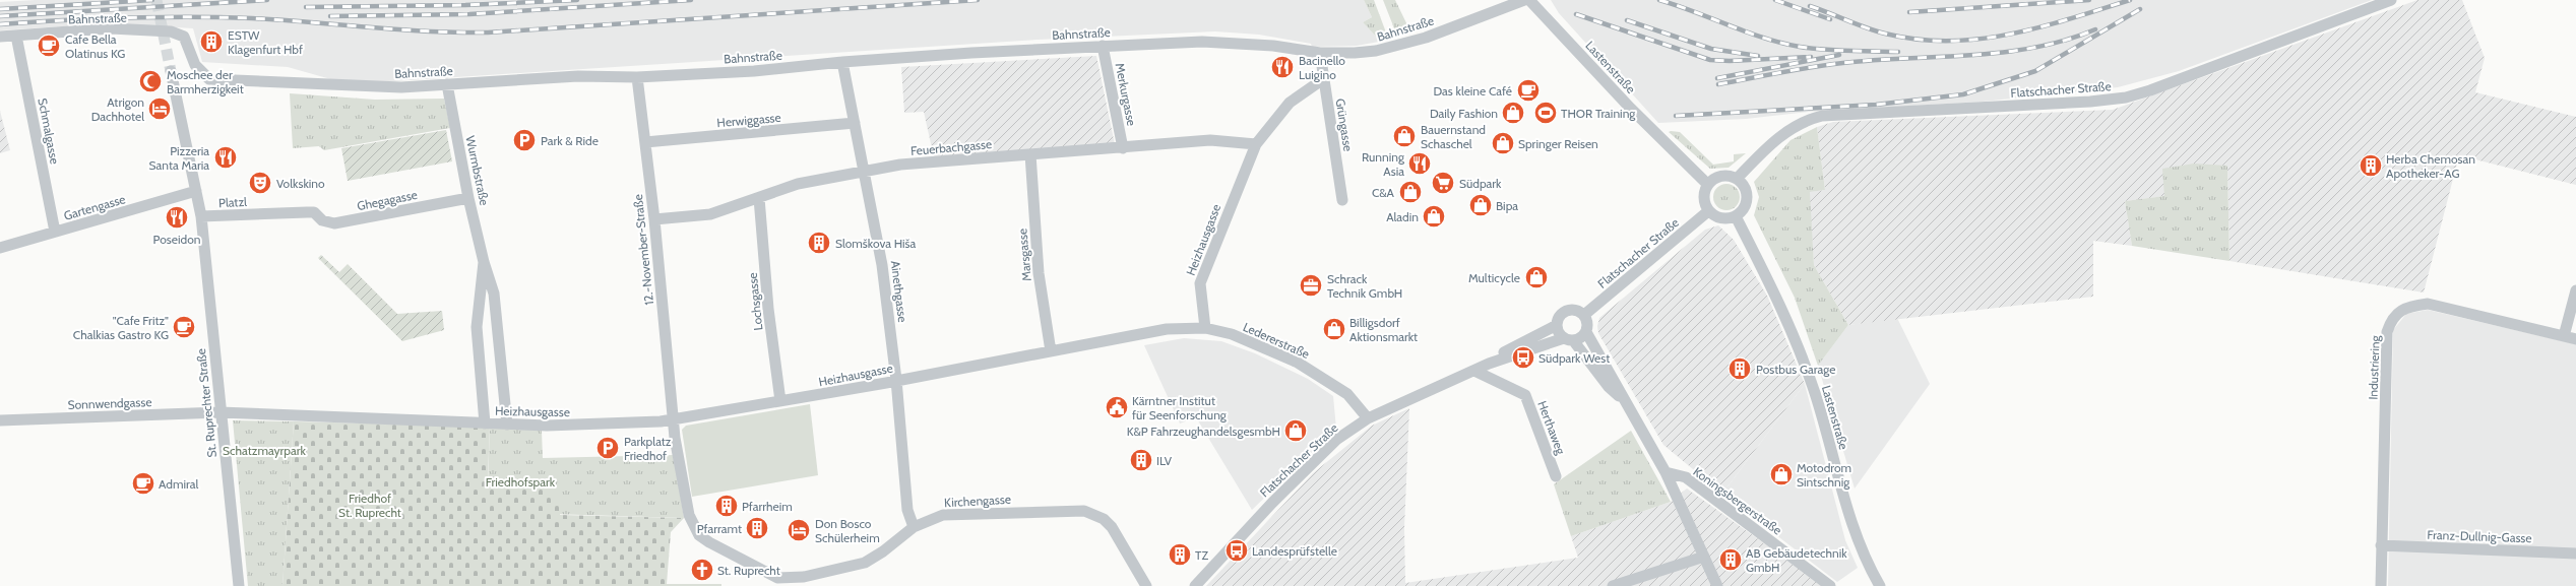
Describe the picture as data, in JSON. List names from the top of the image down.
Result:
{
  "streets": {
    "street": [
      "Bahnstraße",
      "Lastenstraße",
      "Flatschacher Straße",
      "Merkurgasse",
      "Herwiggasse",
      "Grüngasse",
      "Schmalgasse",
      "Feuerbachgasse",
      "Wurmbstraße",
      "Ghegagasse",
      "Platzl",
      "Gartengasse",
      "Heizhausgasse",
      "12.-November-Straße",
      "Marsgasse",
      "Ainethgasse",
      "Lochsgasse",
      "Ledererstraße",
      "Industriering",
      "Sonnwendgasse",
      "St. Ruprechter Straße",
      "Herthaweg",
      "Kirchengasse",
      "Koningsbergerstraße",
      "Franz-Dullnig-Gasse"
    ]
  },
  "crossings": [
    ["Bahnstraße", "Merkurgasse"],
    ["Bahnstraße", "Grüngasse"],
    ["Bahnstraße", "Schmalgasse"],
    ["Bahnstraße", "Wurmbstraße"],
    ["Bahnstraße", "12.-November-Straße"],
    ["Bahnstraße", "Ainethgasse"],
    ["Lastenstraße", "Flatschacher Straße"],
    ["Flatschacher Straße", "Ledererstraße"],
    ["Flatschacher Straße", "Herthaweg"],
    ["Merkurgasse", "Feuerbachgasse"],
    ["Herwiggasse", "12.-November-Straße"],
    ["Herwiggasse", "Ainethgasse"],
    ["Grüngasse", "Heizhausgasse"],
    ["Schmalgasse", "Gartengasse"],
    ["Feuerbachgasse", "Heizhausgasse"],
    ["Feuerbachgasse", "12.-November-Straße"],
    ["Feuerbachgasse", "Marsgasse"],
    ["Feuerbachgasse", "Ainethgasse"],
    ["Feuerbachgasse", "Lochsgasse"],
    ["Wurmbstraße", "Ghegagasse"],
    ["Wurmbstraße", "Heizhausgasse"],
    ["Ghegagasse", "Platzl"],
    ["Platzl", "St. Ruprechter Straße"],
    ["Gartengasse", "St. Ruprechter Straße"],
    ["Heizhausgasse", "12.-November-Straße"],
    ["Heizhausgasse", "Marsgasse"],
    ["Heizhausgasse", "Ainethgasse"],
    ["Heizhausgasse", "Lochsgasse"],
    ["Heizhausgasse", "Ledererstraße"],
    ["Heizhausgasse", "Sonnwendgasse"],
    ["Heizhausgasse", "St. Ruprechter Straße"],
    ["Heizhausgasse", "Kirchengasse"],
    ["12.-November-Straße", "Kirchengasse"],
    ["Ainethgasse", "Kirchengasse"],
    ["Industriering", "Franz-Dullnig-Gasse"],
    ["Sonnwendgasse", "St. Ruprechter Straße"]
  ],
  "parks": ["Schatzmayrpark", "Friedhofspark", "Friedhof St. Ruprecht"],
  "places": {
    "building": [
      "ESTW Klagenfurt Hbf",
      "Herba Chemosan Apotheker-AG",
      "Slomškova Hiša",
      "Postbus Garage",
      "ILV",
      "Pfarrheim",
      "Pfarramt",
      "TZ",
      "AB Gebäudetechnik GmbH"
    ],
    "cafe": [
      "Cafe Bella Olatinus KG",
      "Das kleine Café",
      "\"Cafe Fritz\" Chalkias Gastro KG",
      "Admiral"
    ],
    "restaurant": [
      "Bacinello Luigino",
      "Pizzeria Santa Maria",
      "Running Asia",
      "Poseidon"
    ],
    "mosque": ["Moschee der Barmherzigkeit"],
    "hotel": ["Atrigon Dachhotel", "Don Bosco Schülerheim"],
    "shop": [
      "Daily Fashion",
      "Bauernstand Schaschel",
      "Springer Reisen",
      "C&A",
      "Bipa",
      "Aladin",
      "Multicycle",
      "Billigsdorf Aktionsmarkt",
      "K&P FahrzeughandelsgesmbH",
      "Motodrom Sintschnig"
    ],
    "sports": ["THOR Training"],
    "parking": ["Park & Ride", "Parkplatz Friedhof"],
    "theatre": ["Volkskino"],
    "supermarket": ["Südpark"],
    "office": ["Schrack Technik GmbH"],
    "bus stop": ["Südpark West", "Landesprüfstelle"],
    "public building": ["Kärntner Institut für Seenforschung"],
    "church": ["St. Ruprecht"]
  }
}
